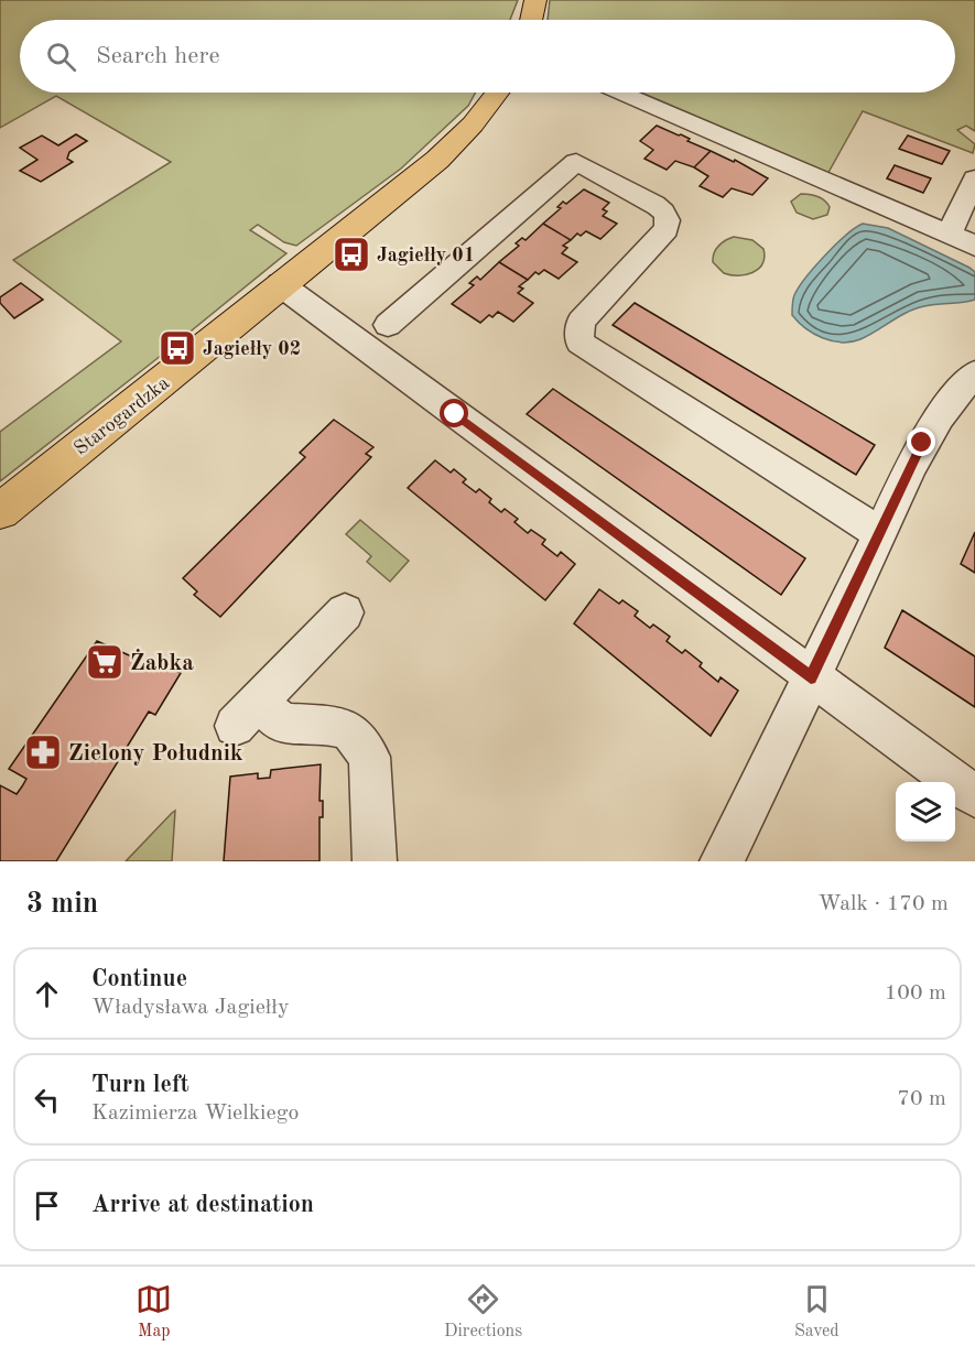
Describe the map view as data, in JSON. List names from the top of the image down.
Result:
{
  "streets": {
    "main road": ["Starogardzka"]
  },
  "places": {
    "bus stop": ["Jagiełły 01", "Jagiełły 02"],
    "supermarket": ["Żabka"],
    "pharmacy": ["Zielony Południk"]
  },
  "page": {
    "search": "Search here",
    "heading": ["3 min", "Walk · 170 m"],
    "list": [
      ["Continue", "Władysława Jagiełły", "100 m"],
      ["Turn left", "Kazimierza Wielkiego", "70 m"],
      "Arrive at destination"
    ],
    "nav": ["Map", "Directions", "Saved"]
  }
}
